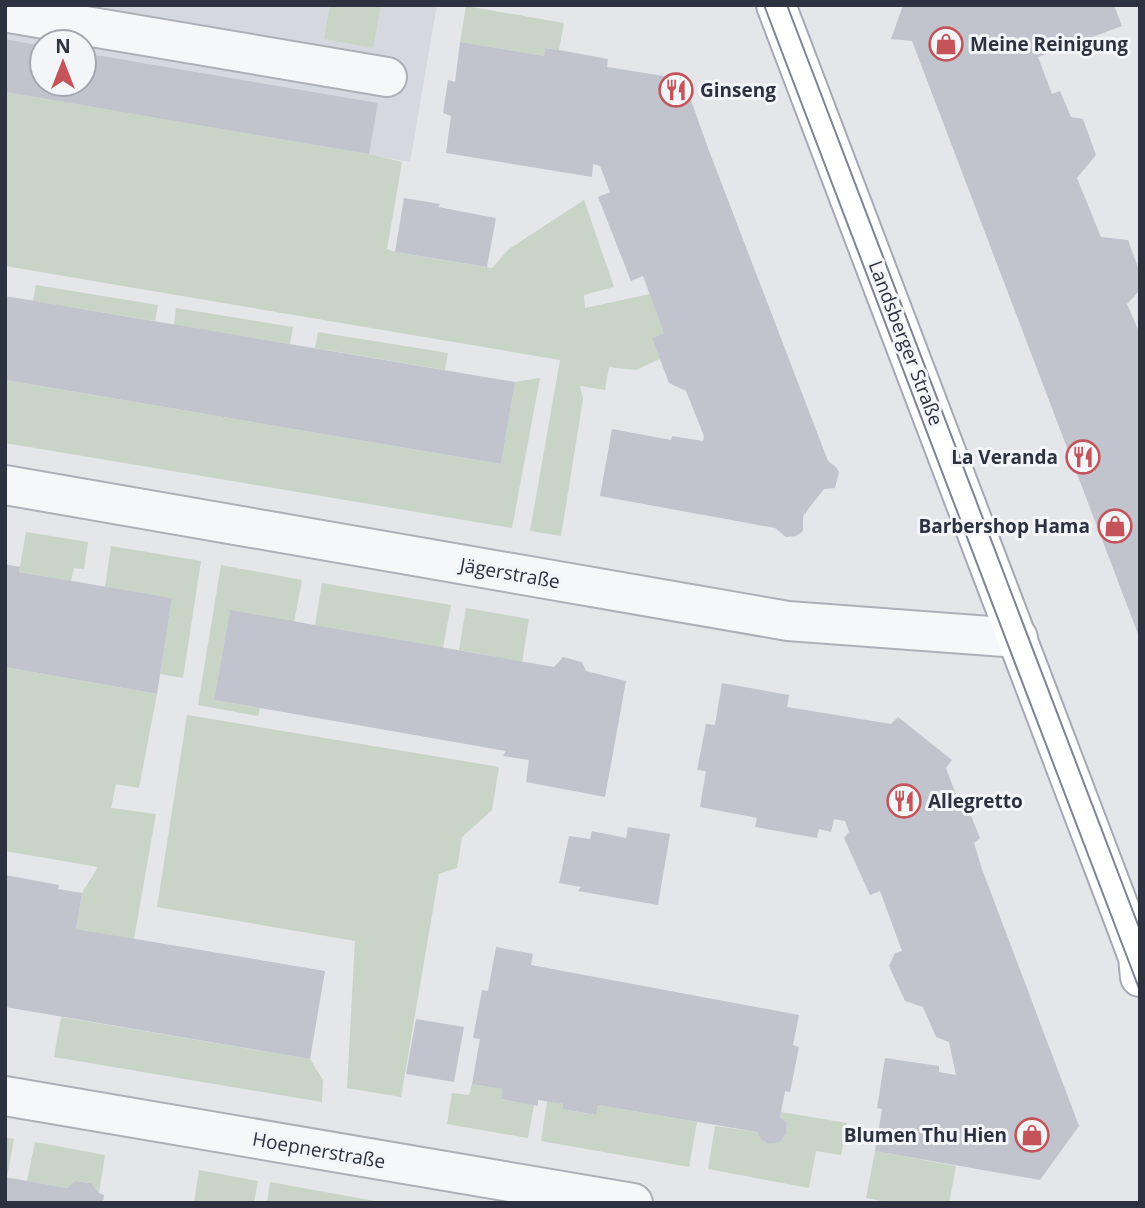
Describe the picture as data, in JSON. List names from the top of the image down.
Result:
{
  "streets": {
    "main road": ["Landsberger Straße"],
    "street": ["Jägerstraße", "Hoepnerstraße"]
  },
  "crossings": [
    ["Landsberger Straße", "Jägerstraße"]
  ],
  "places": {
    "shop": ["Meine Reinigung", "Barbershop Hama", "Blumen Thu Hien"],
    "restaurant": ["Ginseng", "La Veranda", "Allegretto"]
  },
  "north": "top"
}
